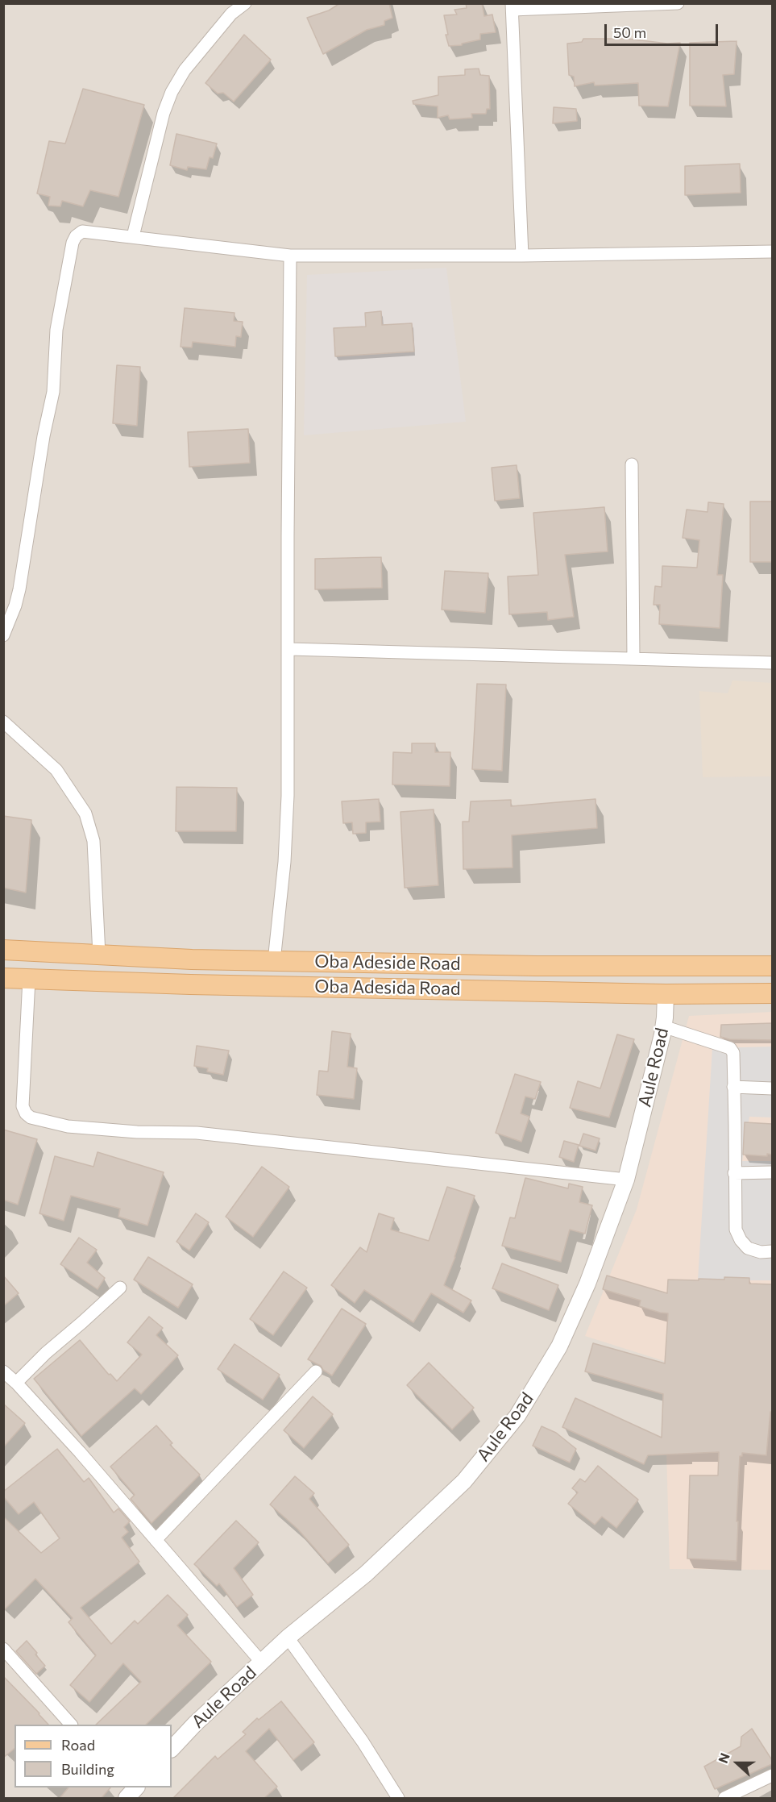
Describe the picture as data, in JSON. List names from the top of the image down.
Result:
{
  "streets": {
    "main road": ["Oba Adeside Road", "Oba Adesida Road"],
    "street": ["Aule Road"]
  },
  "crossings": [
    ["Oba Adesida Road", "Aule Road"]
  ],
  "legend": ["Road", "Building"],
  "scale_bar": "50 m",
  "north": "left"
}
